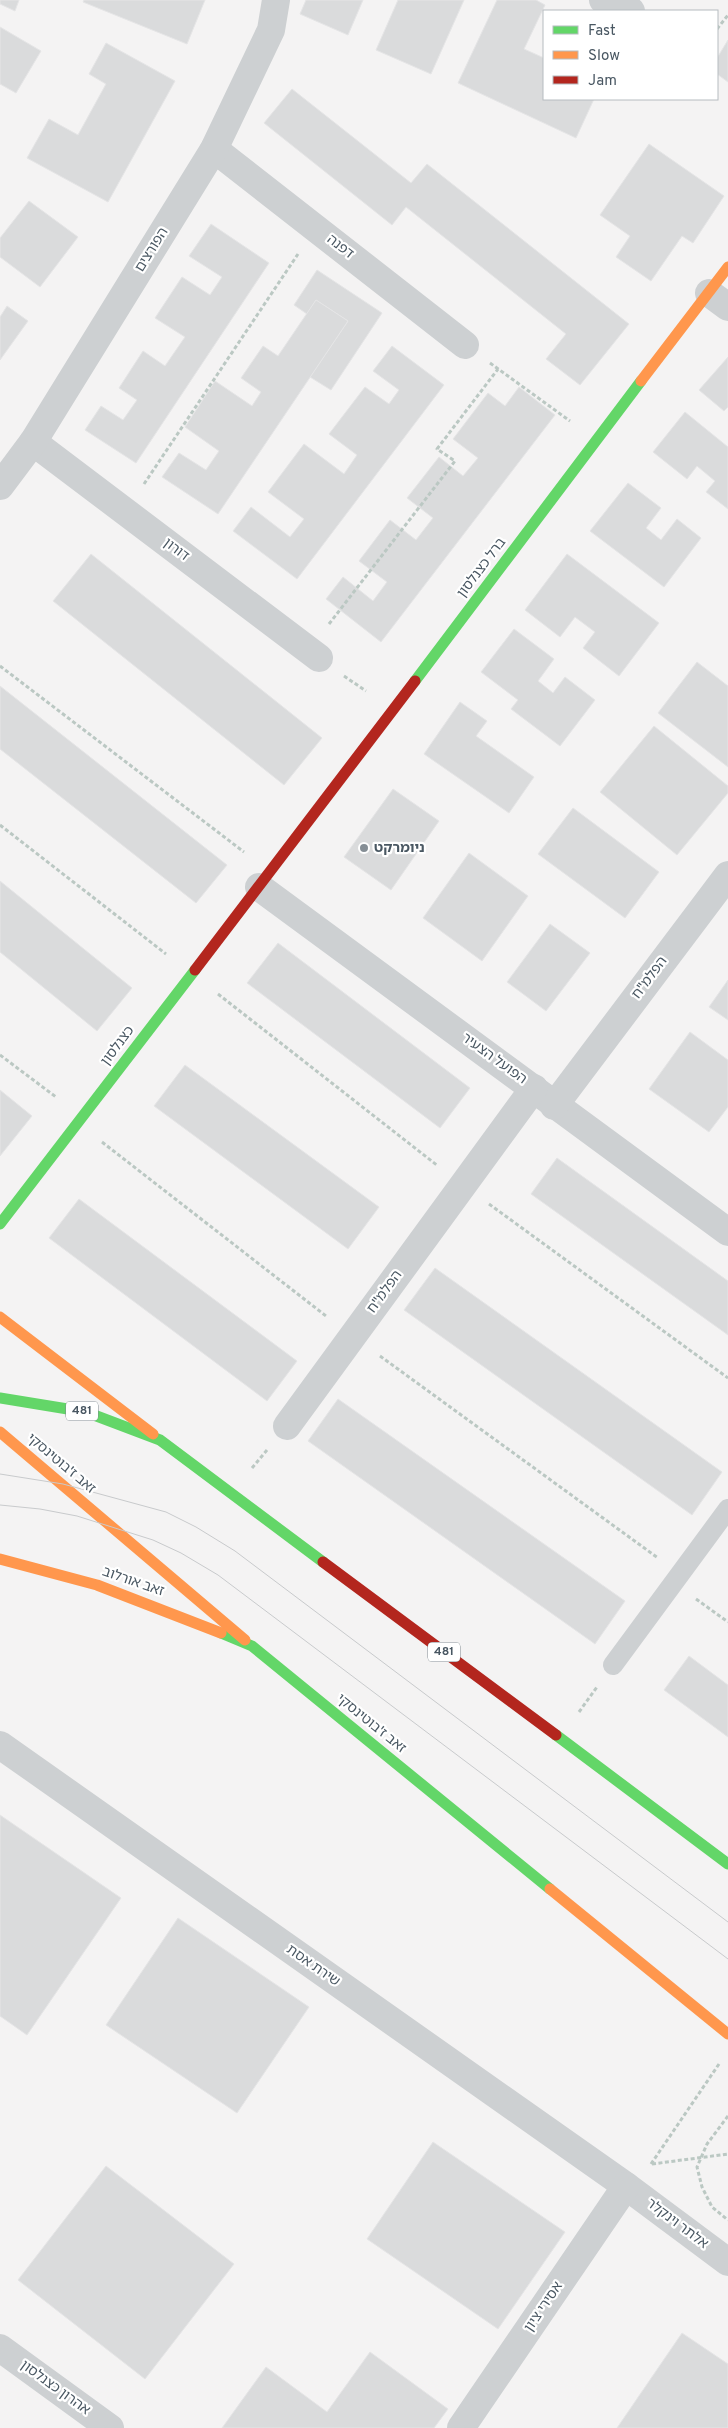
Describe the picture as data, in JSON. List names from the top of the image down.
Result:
{
  "streets": {
    "main road": [
      "ברל כצנלסון",
      "כצנלסון",
      "481",
      "זאב ז'בוטינסקי",
      "זאב אורלוב"
    ],
    "street": [
      "דפנה",
      "הפורצים",
      "דורון",
      "הפלמ\"ח",
      "הפועל הצעיר",
      "שירת אסת",
      "אלתר וינקלר",
      "אסירי ציון",
      "אהרון כצנלסון"
    ]
  },
  "crossings": [
    ["דפנה", "הפורצים"],
    ["הפורצים", "דורון"],
    ["ברל כצנלסון", "כצנלסון"],
    ["ברל כצנלסון", "הפועל הצעיר"],
    ["הפלמ\"ח", "הפועל הצעיר"],
    ["כצנלסון", "הפועל הצעיר"],
    ["זאב ז'בוטינסקי", "זאב אורלוב"],
    ["שירת אסת", "אלתר וינקלר"],
    ["שירת אסת", "אסירי ציון"],
    ["אלתר וינקלר", "אסירי ציון"]
  ],
  "places": ["ניומרקט"],
  "legend": ["Fast", "Slow", "Jam"]
}
